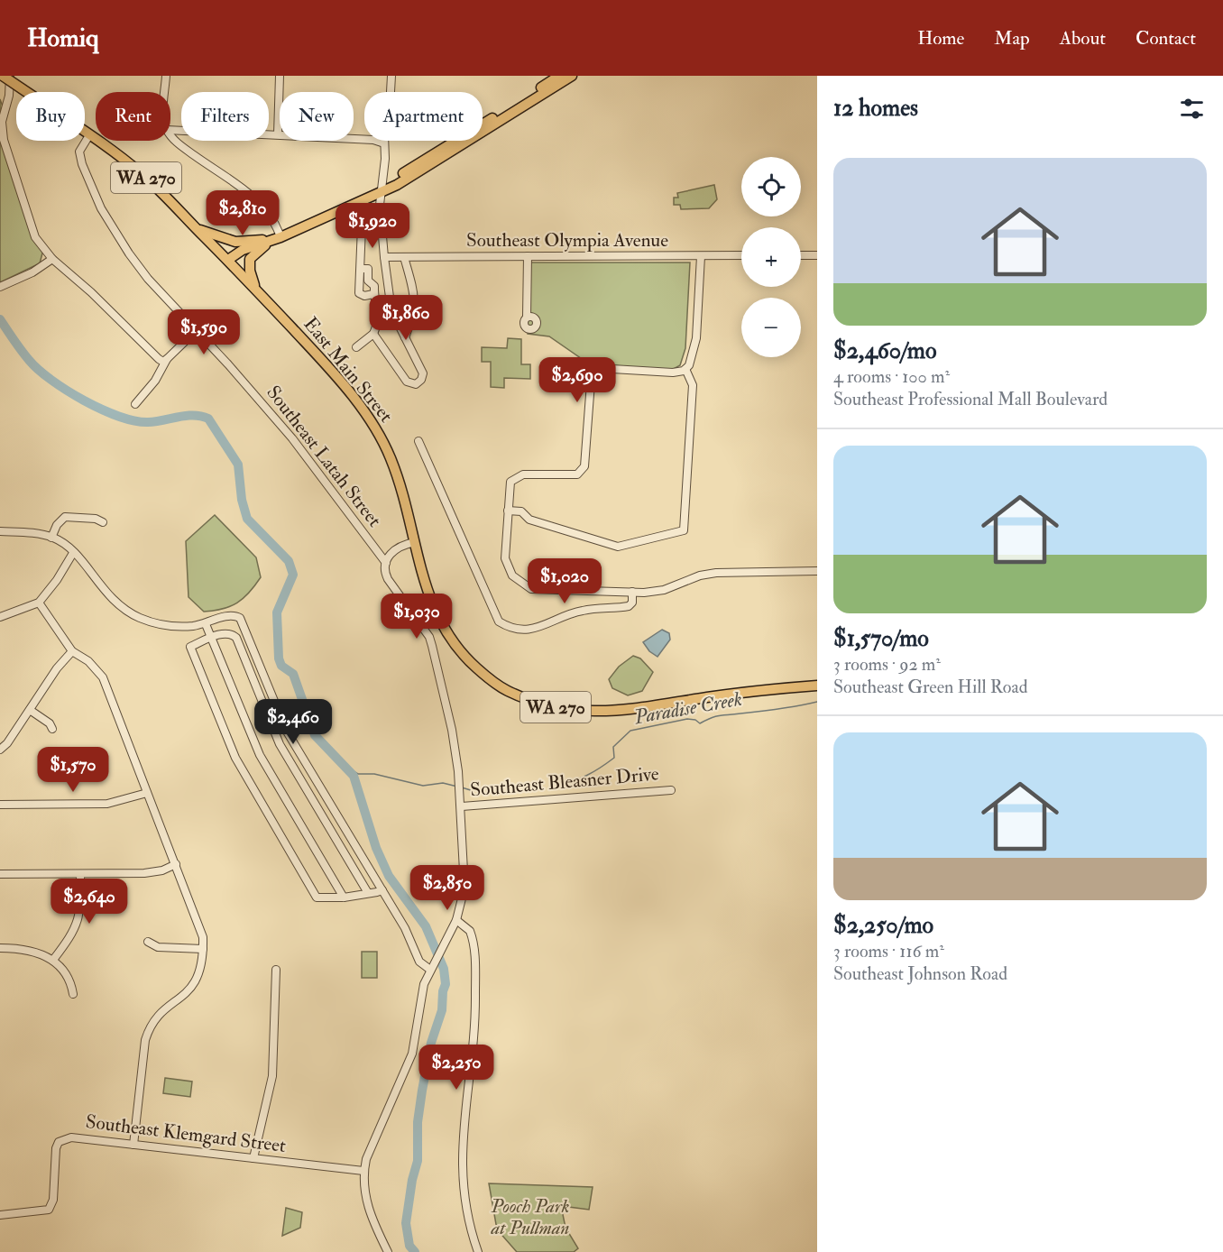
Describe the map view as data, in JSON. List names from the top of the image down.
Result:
{
  "streets": {
    "main road": ["WA 270", "East Main Street"],
    "street": [
      "Southeast Olympia Avenue",
      "Southeast Latah Street",
      "Southeast Bleasner Drive",
      "Southeast Klemgard Street"
    ]
  },
  "crossings": [
    ["East Main Street", "Southeast Latah Street"],
    ["Southeast Latah Street", "Southeast Bleasner Drive"],
    ["Southeast Latah Street", "Southeast Klemgard Street"]
  ],
  "water": ["Paradise Creek"],
  "parks": ["Pooch Park at Pullman"],
  "page": {
    "header": "Homiq",
    "nav": [
      "Home",
      "Map",
      "About",
      "Contact"
    ],
    "heading": "12 homes",
    "chip": [
      "Buy",
      "Rent",
      "Filters",
      "New",
      "Apartment"
    ],
    "list": [
      {
        "name": "$2,460/mo",
        "note": "4 rooms · 100 m² · Southeast Professional Mall Boulevard"
      },
      {
        "name": "$1,570/mo",
        "note": "3 rooms · 92 m² · Southeast Green Hill Road"
      },
      {
        "name": "$2,250/mo",
        "note": "3 rooms · 116 m² · Southeast Johnson Road"
      }
    ],
    "map_buttons": ["+", "−"],
    "price": [
      "$2,810",
      "$1,920",
      "$1,860",
      "$1,590",
      "$2,690",
      "$1,020",
      "$1,030",
      "$2,460",
      "$1,570",
      "$2,850",
      "$2,640",
      "$2,250"
    ]
  }
}
